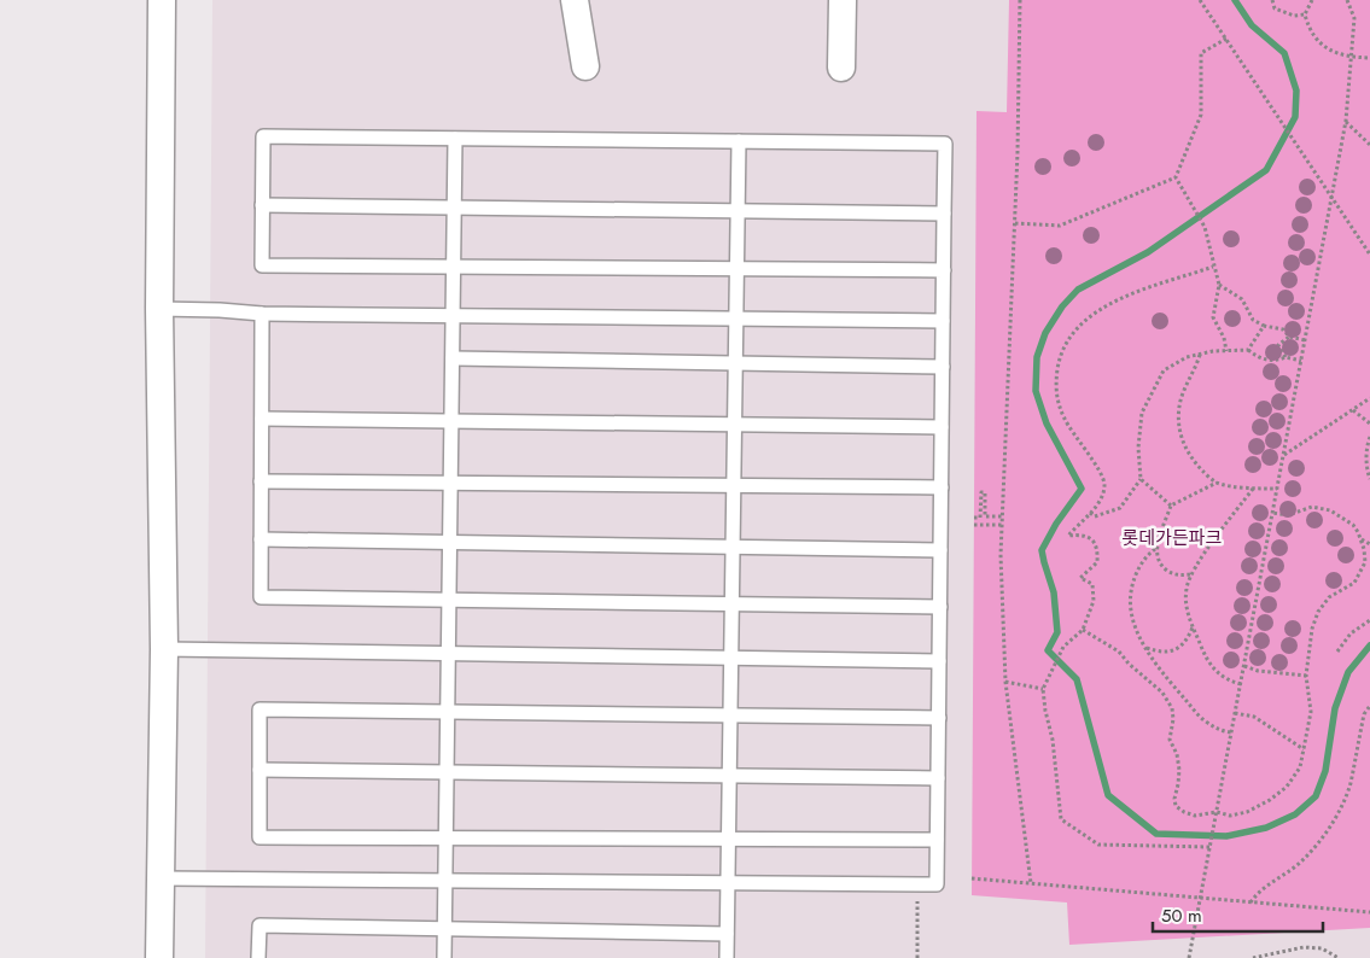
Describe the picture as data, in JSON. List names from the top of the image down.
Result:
{
  "parks": ["롯데가든파크"],
  "scale_bar": "50 m"
}
